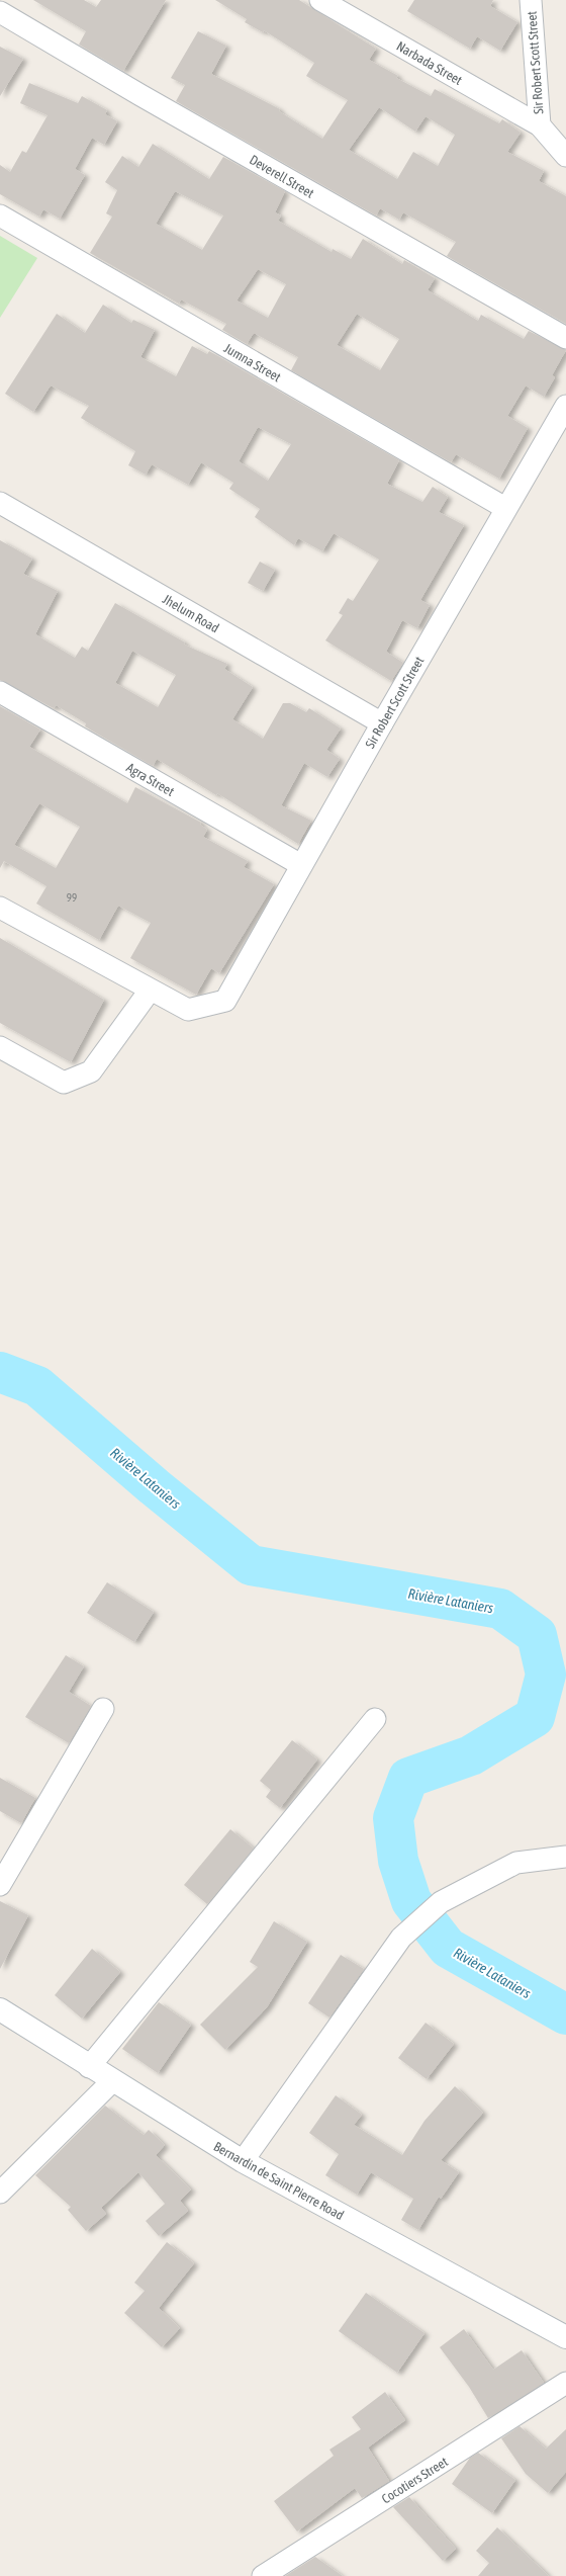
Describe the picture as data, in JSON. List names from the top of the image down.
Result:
{
  "streets": {
    "main road": ["Bernardin de Saint Pierre Road"],
    "street": [
      "Narbada Street",
      "Sir Robert Scott Street",
      "Deverell Street",
      "Jumna Street",
      "Jhelum Road",
      "Agra Street",
      "Cocotiers Street"
    ]
  },
  "crossings": [
    ["Narbada Street", "Sir Robert Scott Street"],
    ["Sir Robert Scott Street", "Jumna Street"],
    ["Sir Robert Scott Street", "Jhelum Road"],
    ["Sir Robert Scott Street", "Agra Street"]
  ],
  "water": ["Rivière Lataniers"],
  "house_numbers": ["99"]
}
